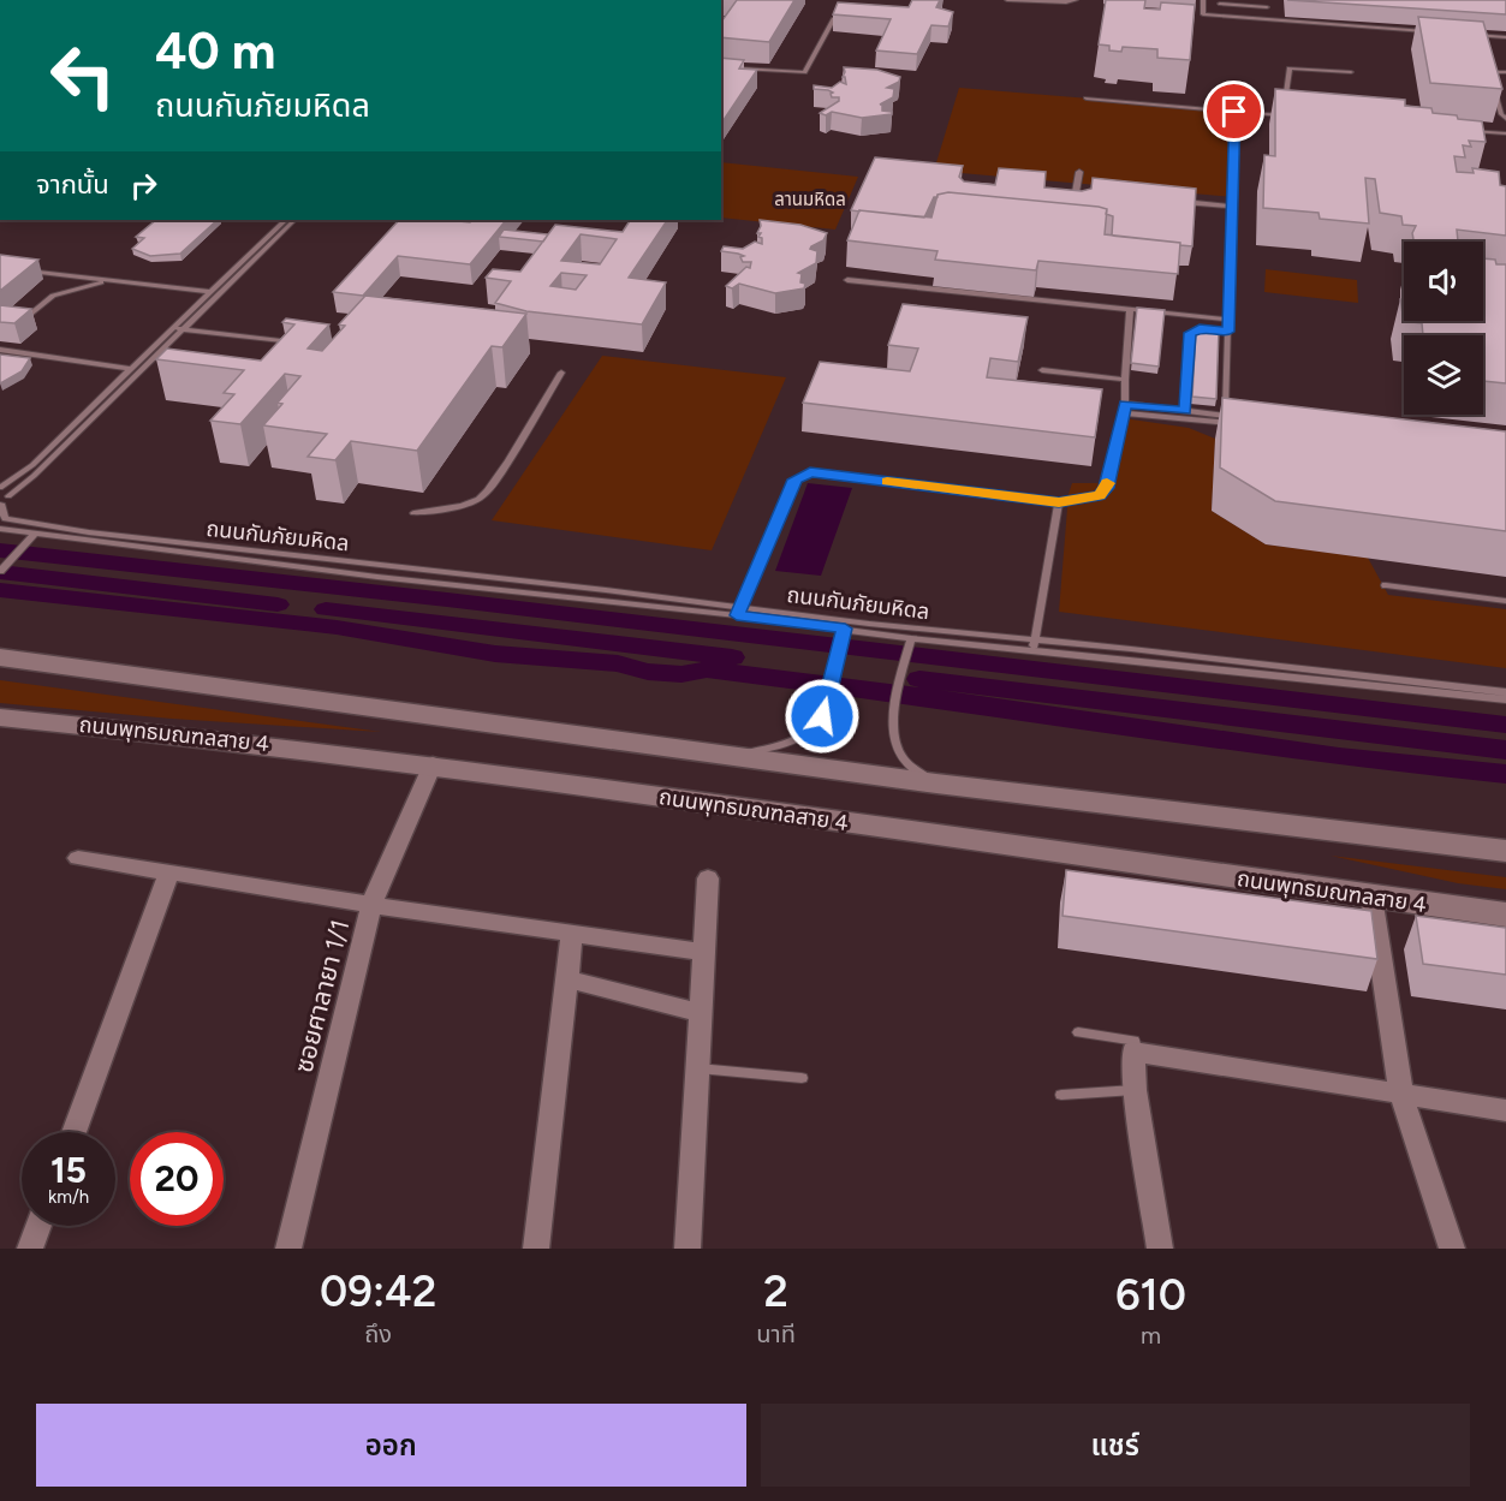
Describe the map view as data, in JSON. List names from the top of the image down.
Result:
{
  "streets": {
    "main road": ["ถนนพุทธมณฑลสาย 4"],
    "street": ["ซอยศาลายา 1/1"],
    "lane": ["ถนนกันภัยมหิดล"]
  },
  "crossings": [
    ["ถนนพุทธมณฑลสาย 4", "ซอยศาลายา 1/1"]
  ],
  "parks": ["ลานมหิดล"],
  "page": {
    "turn": ["40 m", "ถนนกันภัยมหิดล"],
    "then": "จากนั้น",
    "speed": "15 km/h",
    "limit": "20",
    "eta": [
      "09:42",
      "ถึง",
      "2",
      "นาที",
      "610",
      "m"
    ],
    "buttons": ["ออก", "แชร์"]
  }
}
